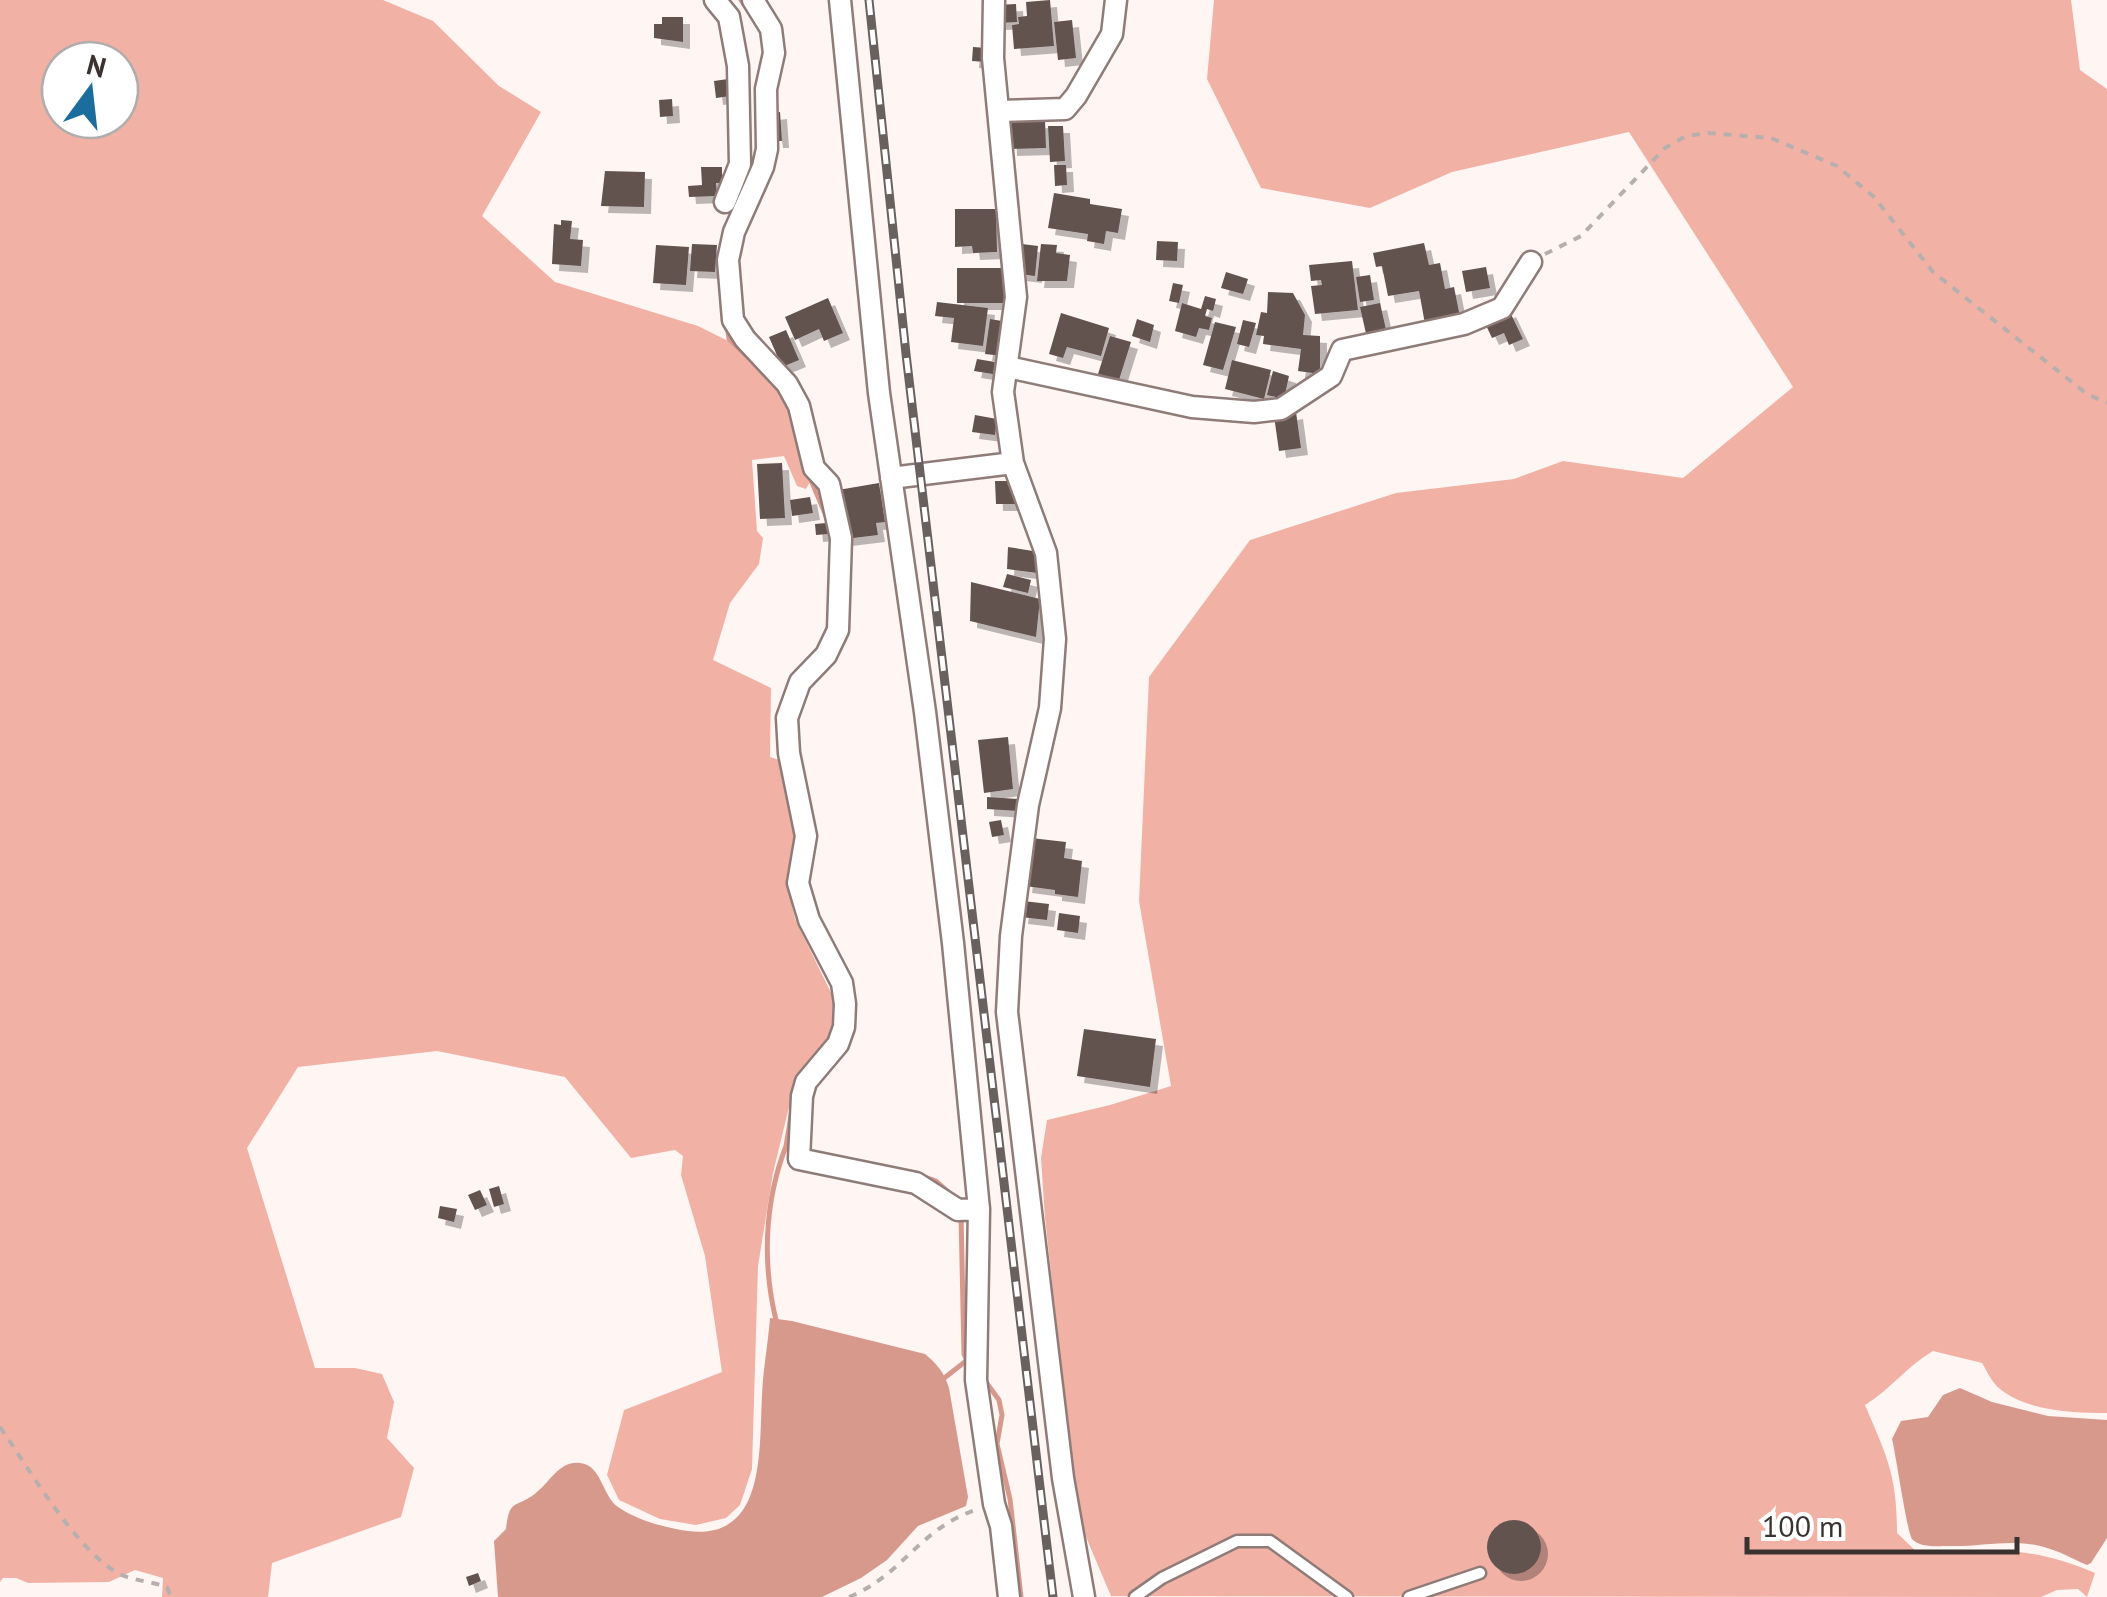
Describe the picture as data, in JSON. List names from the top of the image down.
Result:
{
  "scale_bar": "100 m",
  "north": "top"
}
